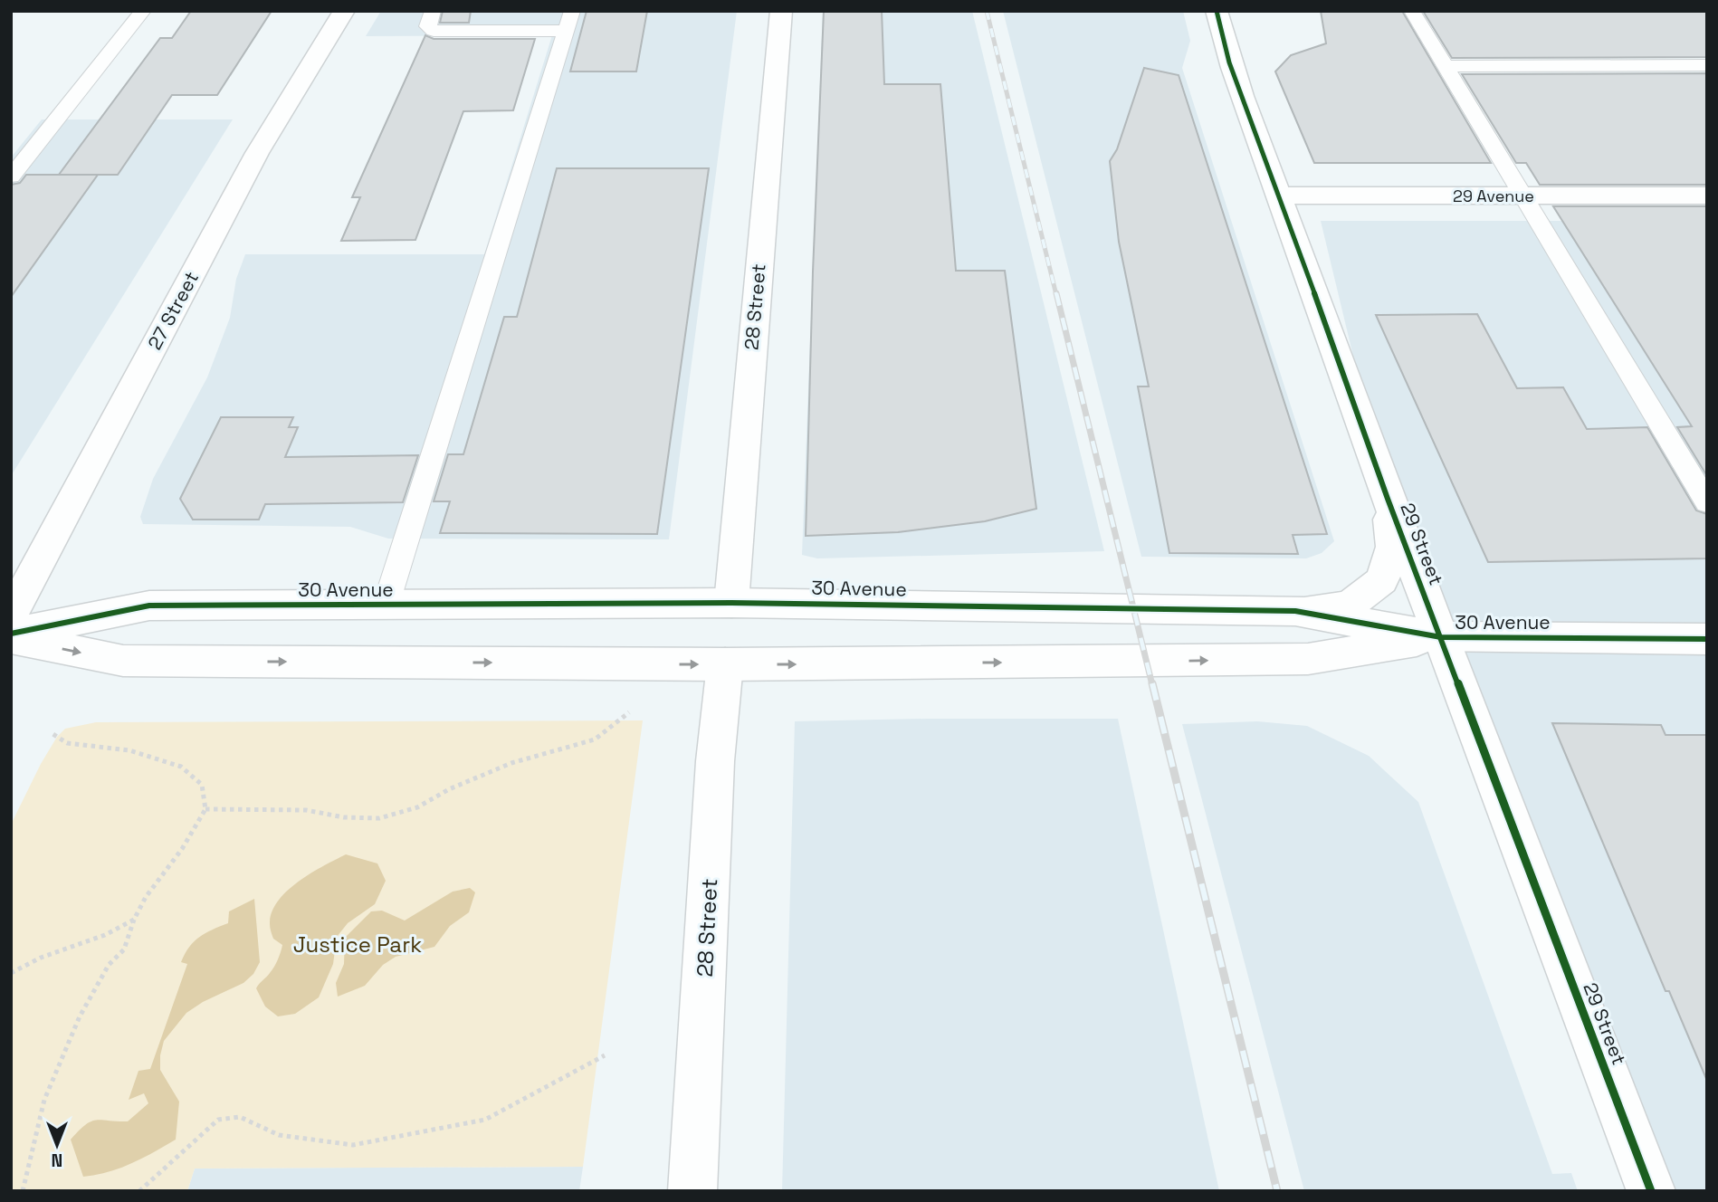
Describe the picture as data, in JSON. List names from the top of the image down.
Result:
{
  "streets": {
    "street": [
      "29 Avenue",
      "28 Street",
      "27 Street",
      "29 Street",
      "30 Avenue"
    ]
  },
  "crossings": [
    ["29 Avenue", "29 Street"],
    ["28 Street", "30 Avenue"],
    ["29 Street", "30 Avenue"]
  ],
  "parks": ["Justice Park"],
  "north": "bottom"
}
